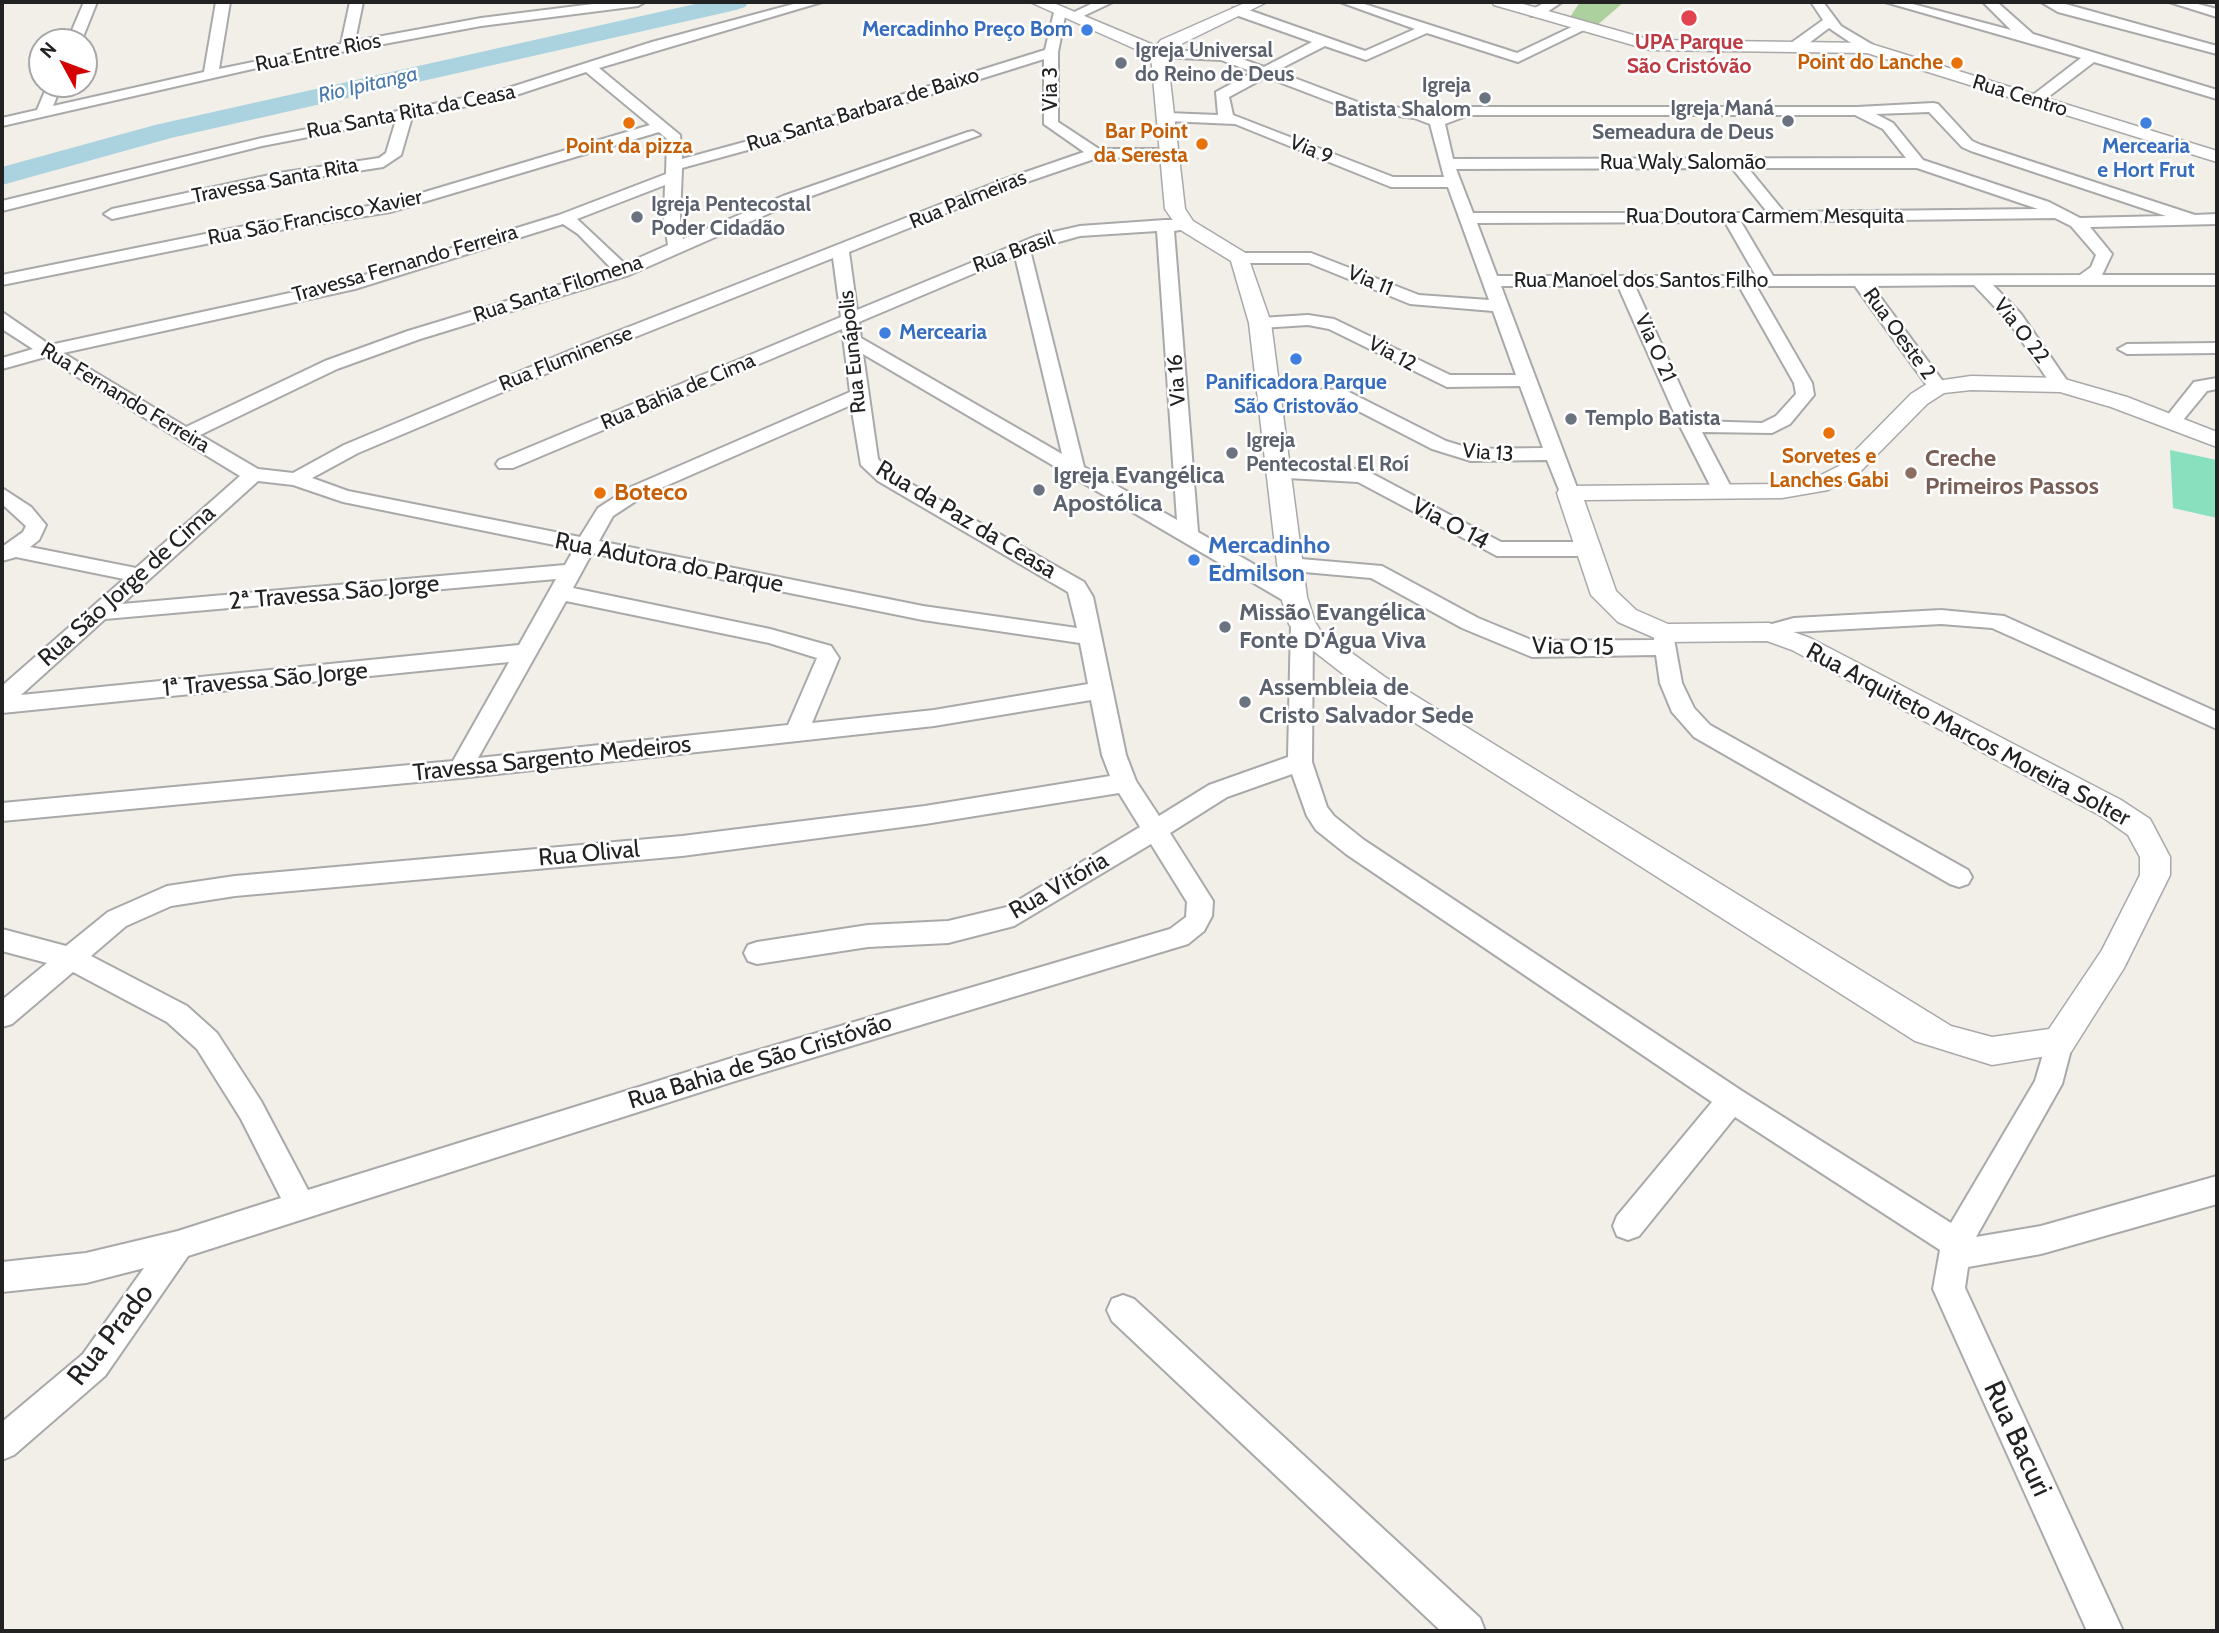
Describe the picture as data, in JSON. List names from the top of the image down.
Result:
{
  "streets": {
    "street": [
      "Rua Entre Rios",
      "Via 3",
      "Rua Centro",
      "Rua Santa Barbara de Baixo",
      "Rua Santa Rita da Ceasa",
      "Via 9",
      "Rua Waly Salomão",
      "Travessa Santa Rita",
      "Rua Palmeiras",
      "Rua Doutora Carmem Mesquita",
      "Rua São Francisco Xavier",
      "Rua Brasil",
      "Travessa Fernando Ferreira",
      "Via 11",
      "Rua Manoel dos Santos Filho",
      "Rua Santa Filomena",
      "Via O 22",
      "Rua Oeste 2",
      "Via O 21",
      "Rua Eunápolis",
      "Via 12",
      "Rua Fluminense",
      "Via 16",
      "Rua Bahia de Cima",
      "Rua Fernando Ferreira",
      "Via 13",
      "Rua da Paz da Ceasa",
      "Via O 14",
      "Rua Adutora do Parque",
      "Rua São Jorge de Cima",
      "2ª Travessa São Jorge",
      "Via O 15",
      "1ª Travessa São Jorge",
      "Rua Arquiteto Marcos Moreira Solter",
      "Travessa Sargento Medeiros",
      "Rua Olival",
      "Rua Vitória",
      "Rua Bahia de São Cristóvão",
      "Rua Prado",
      "Rua Bacuri"
    ]
  },
  "crossings": [
    ["Via 3", "Rua Santa Barbara de Baixo"],
    ["Via 3", "Rua Palmeiras"],
    ["Rua Santa Barbara de Baixo", "Travessa Fernando Ferreira"],
    ["Rua Santa Rita da Ceasa", "Travessa Santa Rita"],
    ["Via 9", "Rua Manoel dos Santos Filho"],
    ["Rua Waly Salomão", "Rua Manoel dos Santos Filho"],
    ["Rua Palmeiras", "Rua Eunápolis"],
    ["Rua Palmeiras", "Rua Fluminense"],
    ["Rua Doutora Carmem Mesquita", "Rua Manoel dos Santos Filho"],
    ["Rua Brasil", "Rua Eunápolis"],
    ["Rua Brasil", "Via 16"],
    ["Rua Brasil", "Rua Bahia de Cima"],
    ["Travessa Fernando Ferreira", "Rua Fernando Ferreira"],
    ["Via 11", "Rua Arquiteto Marcos Moreira Solter"],
    ["Rua Manoel dos Santos Filho", "Via O 22"],
    ["Rua Manoel dos Santos Filho", "Rua Oeste 2"],
    ["Rua Manoel dos Santos Filho", "Via O 21"],
    ["Rua Manoel dos Santos Filho", "Rua Arquiteto Marcos Moreira Solter"],
    ["Rua Santa Filomena", "Rua Fernando Ferreira"],
    ["Rua Eunápolis", "Rua Fluminense"],
    ["Rua Eunápolis", "Rua Bahia de Cima"],
    ["Rua Eunápolis", "Rua da Paz da Ceasa"],
    ["Via 12", "Rua Arquiteto Marcos Moreira Solter"],
    ["Rua Fluminense", "Rua Adutora do Parque"],
    ["Rua Fernando Ferreira", "Rua Adutora do Parque"],
    ["Rua Fernando Ferreira", "Rua São Jorge de Cima"],
    ["Via 13", "Rua Arquiteto Marcos Moreira Solter"],
    ["Rua da Paz da Ceasa", "Rua Adutora do Parque"],
    ["Via O 14", "Rua Arquiteto Marcos Moreira Solter"],
    ["Rua Adutora do Parque", "Rua São Jorge de Cima"],
    ["Rua São Jorge de Cima", "2ª Travessa São Jorge"],
    ["Via O 15", "Rua Arquiteto Marcos Moreira Solter"],
    ["Rua Vitória", "Rua Bahia de São Cristóvão"],
    ["Rua Bahia de São Cristóvão", "Rua Prado"]
  ],
  "water": ["Rio Ipitanga"],
  "places": [
    "UPA Parque São Cristóvão",
    "Mercadinho Preço Bom",
    "Igreja Universal do Reino de Deus",
    "Point do Lanche",
    "Igreja Batista Shalom",
    "Igreja Maná Semeadura de Deus",
    "Point da pizza",
    "Mercearia e Hort Frut",
    "Bar Point da Seresta",
    "Igreja Pentecostal Poder Cidadão",
    "Mercearia",
    "Panificadora Parque São Cristovão",
    "Templo Batista",
    "Sorvetes e Lanches Gabi",
    "Igreja Pentecostal El Roí",
    "Creche Primeiros Passos",
    "Igreja Evangélica Apostólica",
    "Boteco",
    "Mercadinho Edmilson",
    "Missão Evangélica Fonte D'Água Viva",
    "Assembleia de Cristo Salvador Sede"
  ],
  "north": "top left"
}
